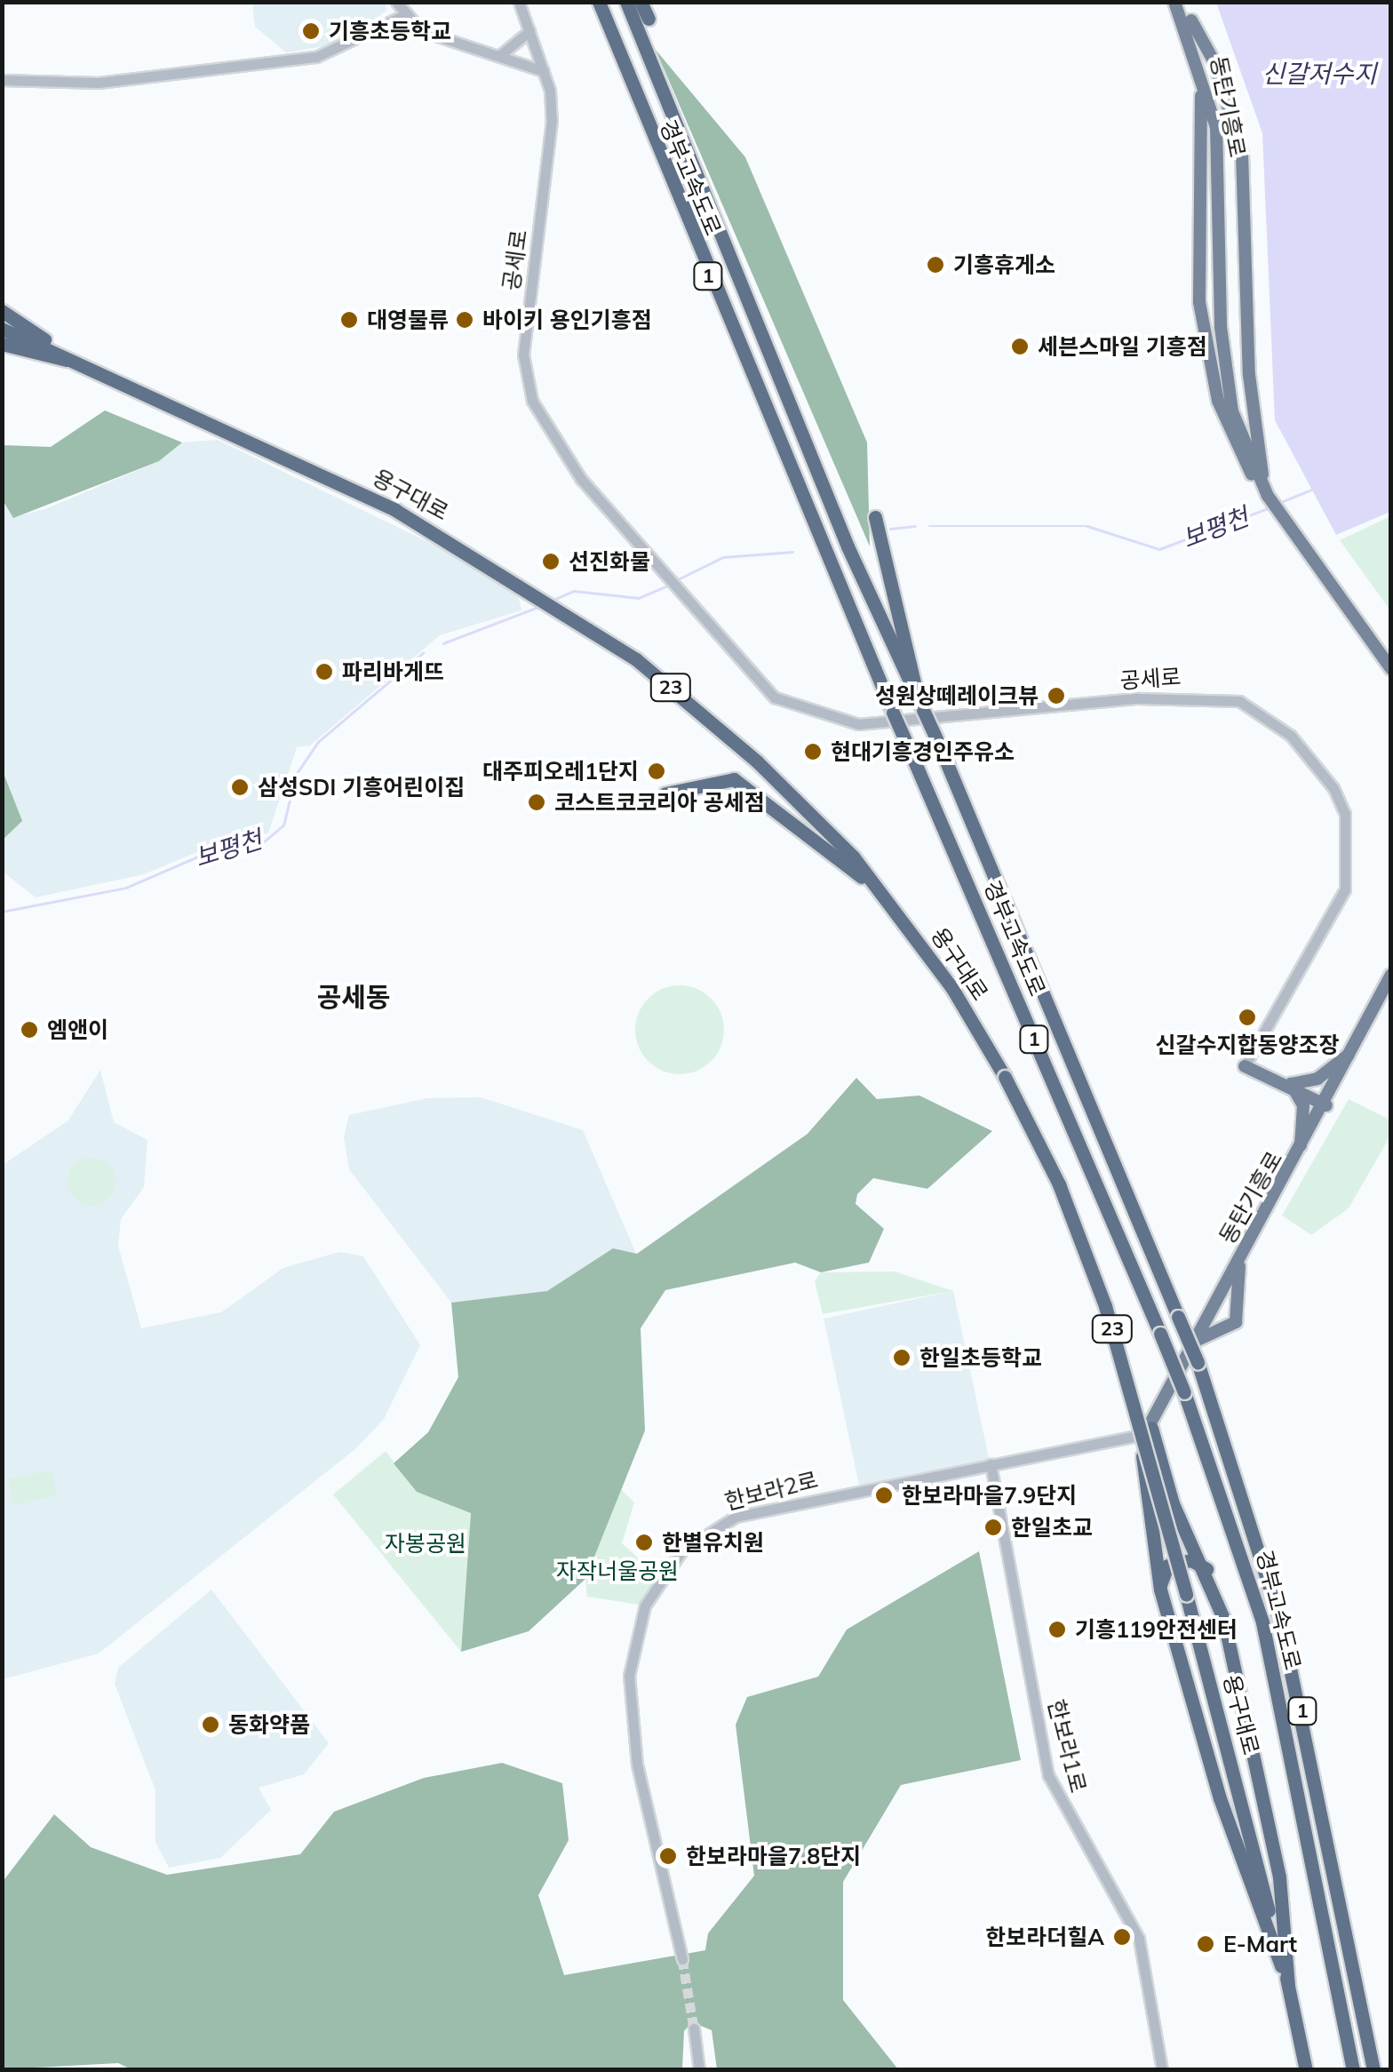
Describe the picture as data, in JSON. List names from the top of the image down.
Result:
{
  "streets": {
    "highway": [
      "경부고속도로",
      "1",
      "용구대로",
      "23"
    ],
    "main road": ["동탄기흥로"],
    "street": ["공세로", "한보라2로", "한보라1로"]
  },
  "crossings": [
    ["동탄기흥로", "한보라2로"],
    ["한보라2로", "한보라1로"]
  ],
  "districts": ["공세동"],
  "water": ["신갈저수지", "보평천"],
  "parks": ["자봉공원", "자작너울공원"],
  "places": [
    "기흥초등학교",
    "기흥휴게소",
    "대영물류",
    "바이키 용인기흥점",
    "세븐스마일 기흥점",
    "선진화물",
    "파리바게뜨",
    "성원상떼레이크뷰",
    "현대기흥경인주유소",
    "대주피오레1단지",
    "삼성SDI 기흥어린이집",
    "코스트코코리아 공세점",
    "신갈수지합동양조장",
    "엠앤이",
    "한일초등학교",
    "한보라마을7.9단지",
    "한일초교",
    "한별유치원",
    "기흥119안전센터",
    "동화약품",
    "한보라마을7.8단지",
    "한보라더힐A",
    "E-Mart"
  ]
}
